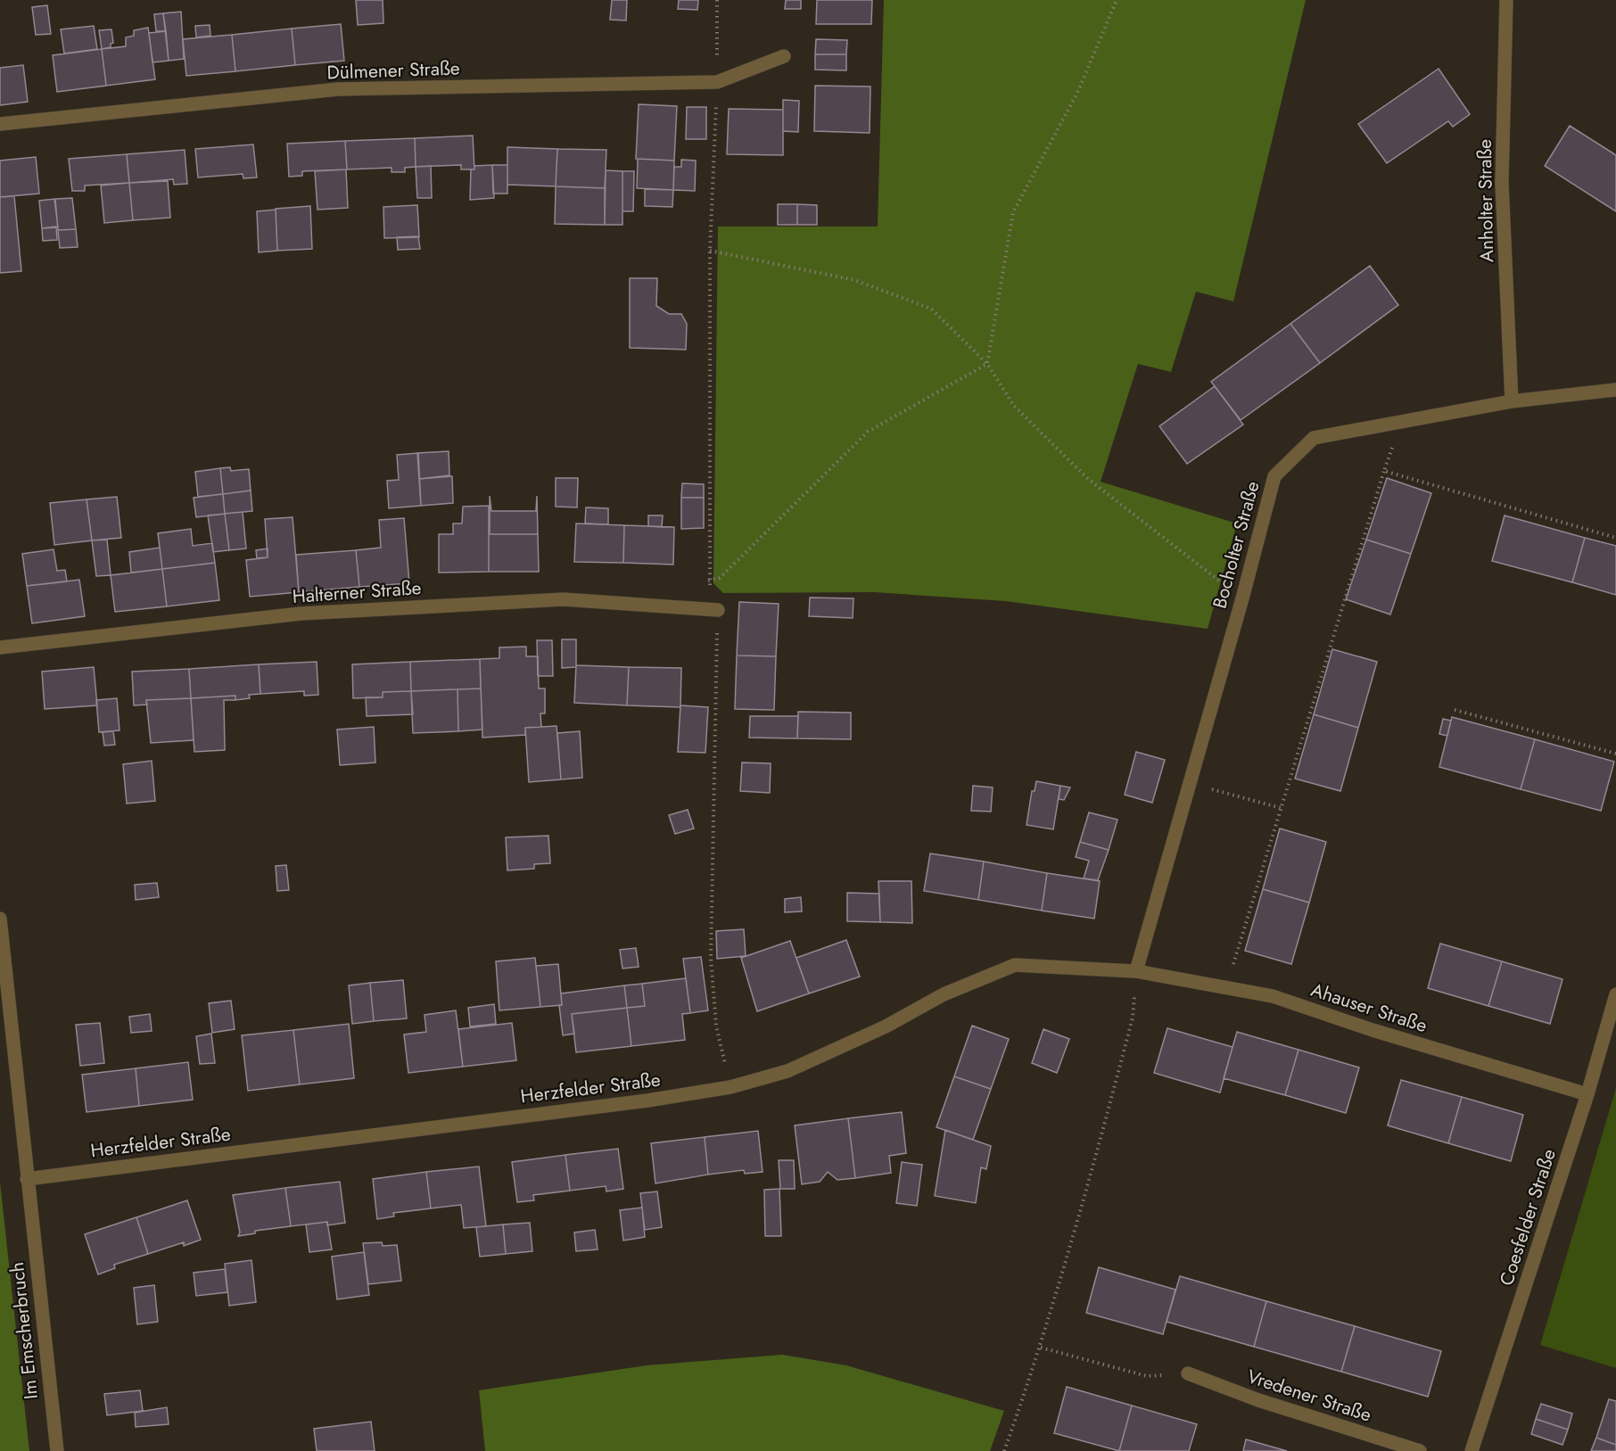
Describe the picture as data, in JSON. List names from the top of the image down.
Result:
{
  "streets": {
    "street": [
      "Dülmener Straße",
      "Anholter Straße",
      "Bocholter Straße",
      "Halterner Straße",
      "Ahauser Straße",
      "Herzfelder Straße",
      "Coesfelder Straße",
      "Im Emscherbruch",
      "Vredener Straße"
    ]
  },
  "crossings": [
    ["Anholter Straße", "Bocholter Straße"],
    ["Bocholter Straße", "Ahauser Straße"],
    ["Bocholter Straße", "Herzfelder Straße"],
    ["Ahauser Straße", "Herzfelder Straße"],
    ["Ahauser Straße", "Coesfelder Straße"],
    ["Herzfelder Straße", "Im Emscherbruch"]
  ]
}
